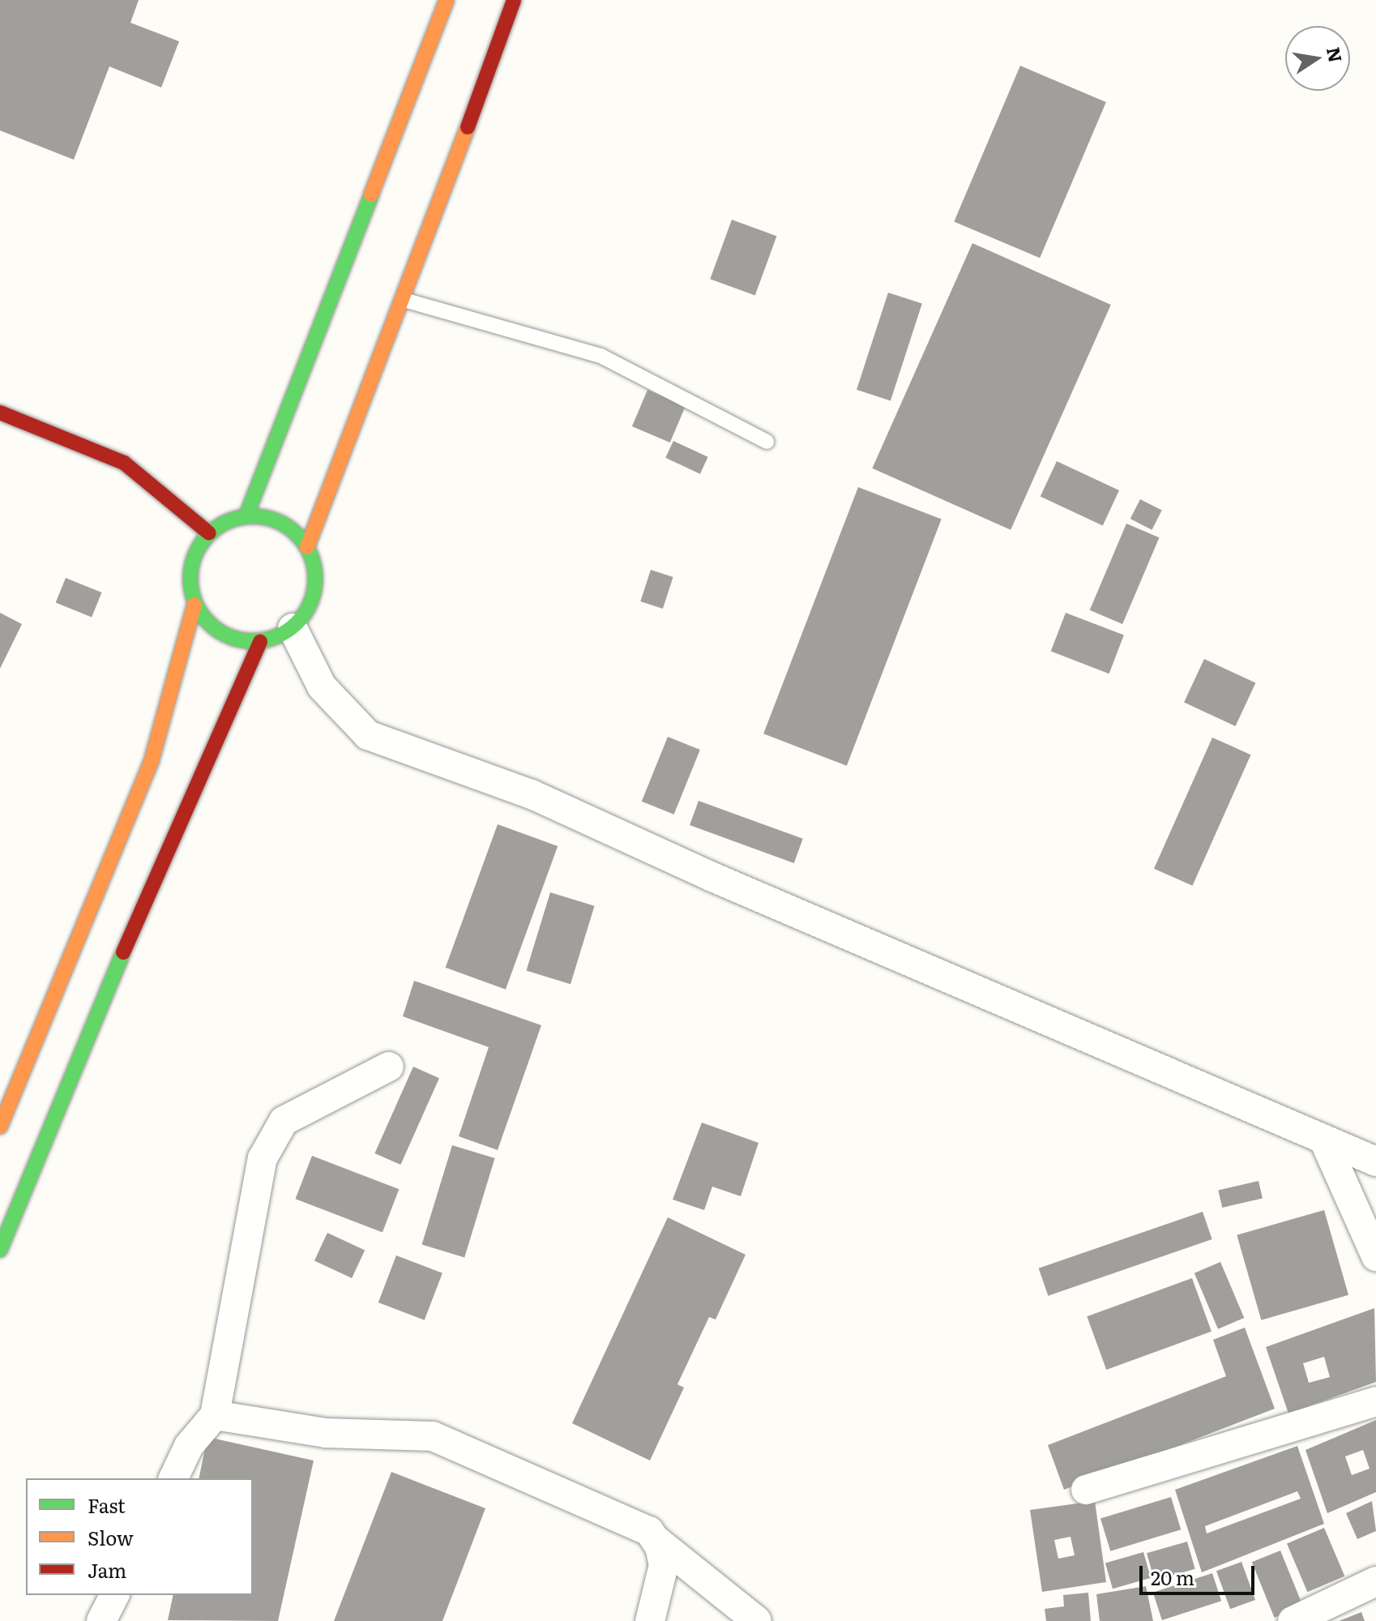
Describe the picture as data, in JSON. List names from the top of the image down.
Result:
{
  "legend": ["Fast", "Slow", "Jam"],
  "scale_bar": "20 m",
  "north": "right"
}
